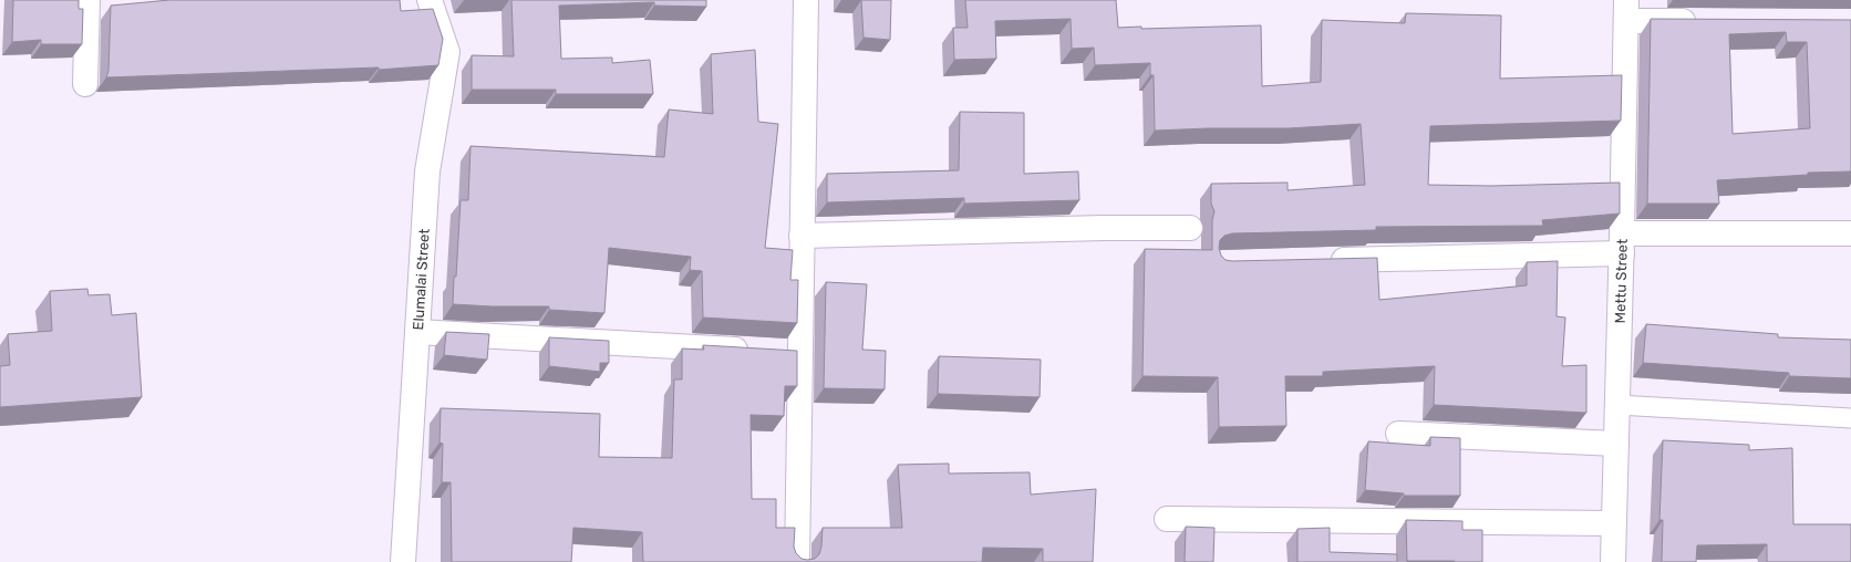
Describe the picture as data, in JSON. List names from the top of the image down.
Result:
{
  "streets": {
    "street": ["Elumalai Street", "Mettu Street"]
  }
}
